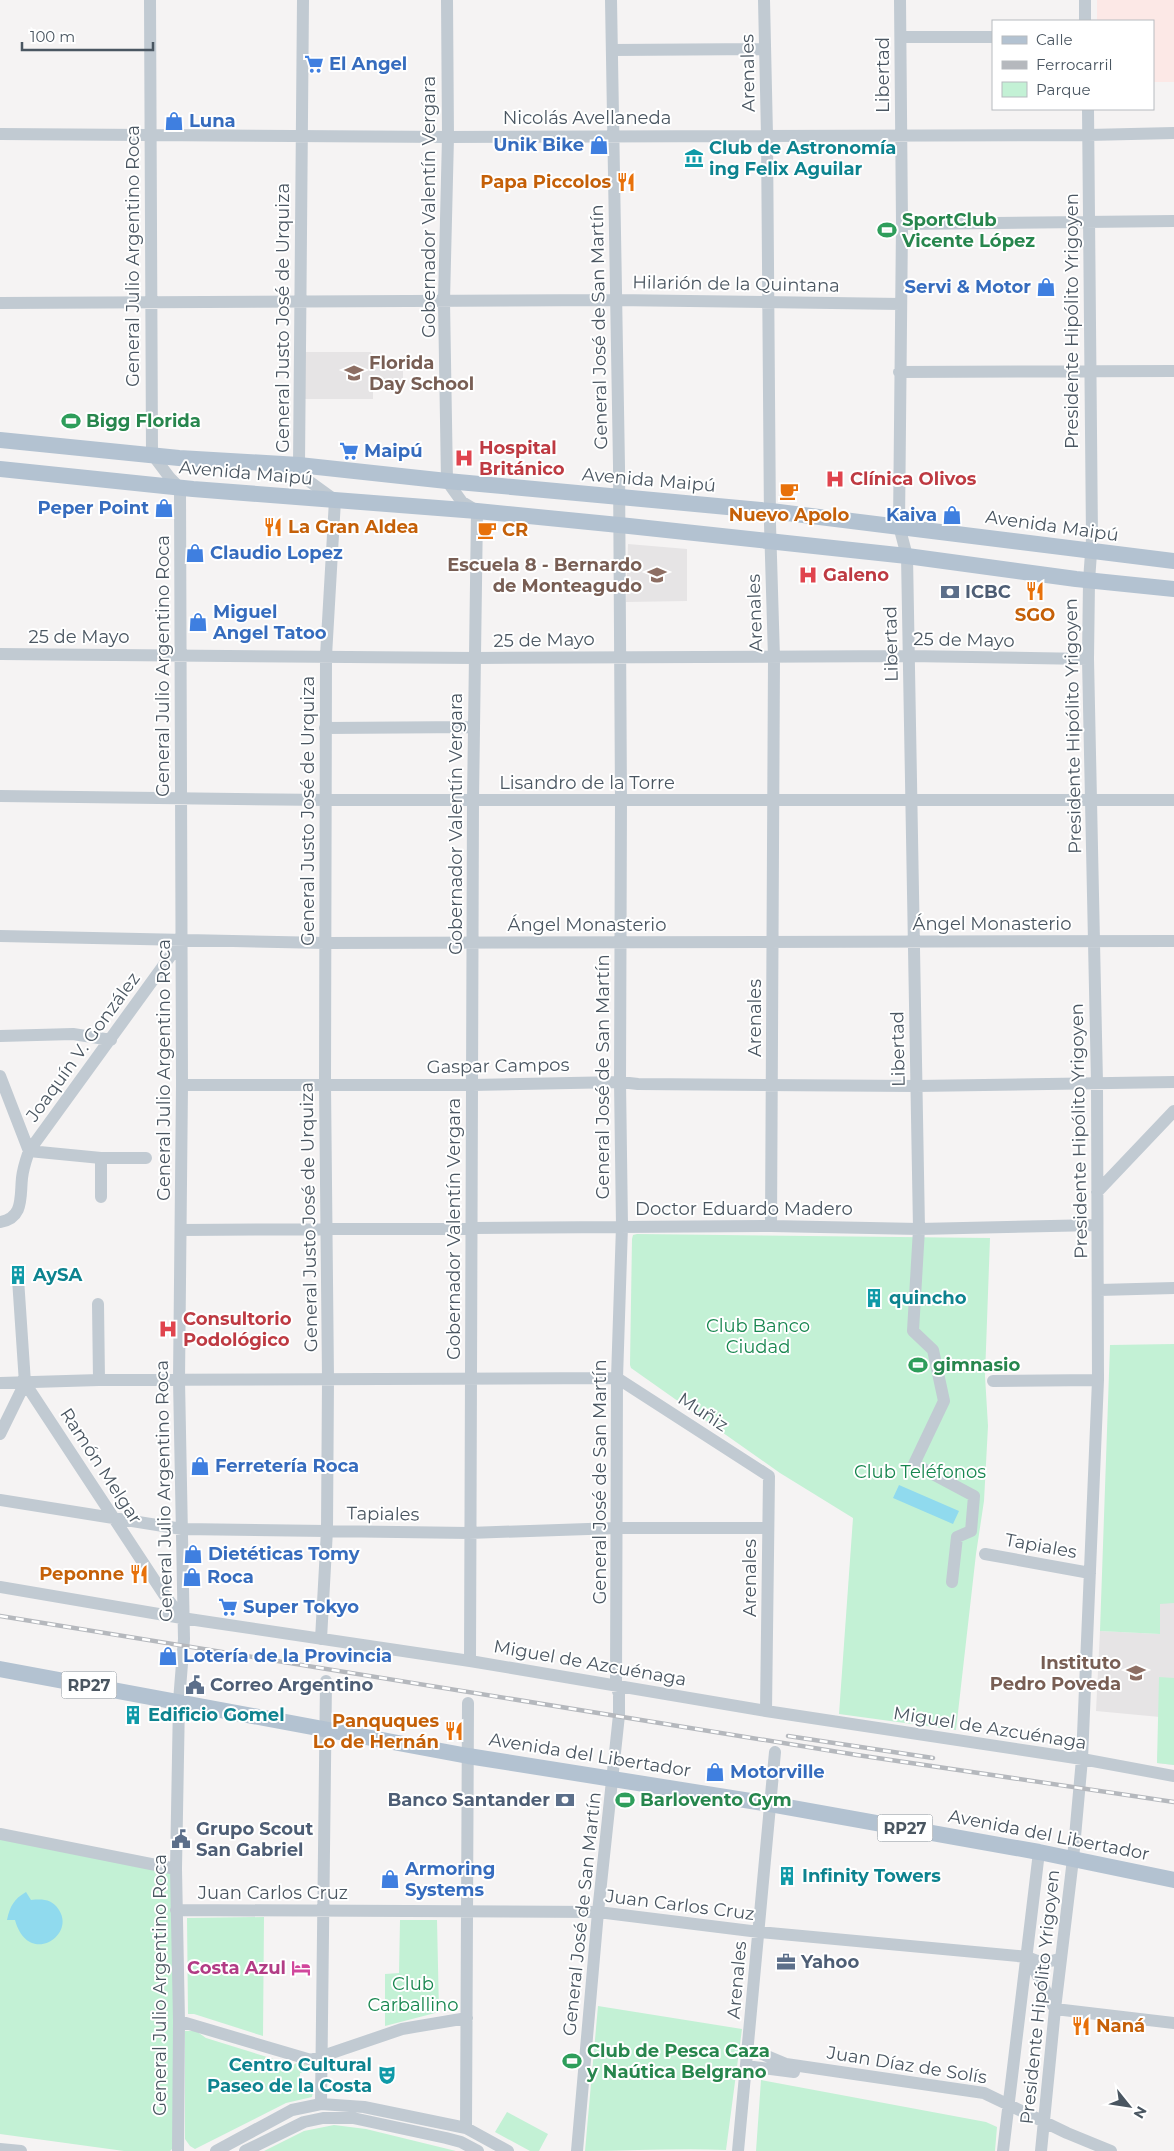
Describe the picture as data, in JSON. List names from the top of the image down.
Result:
{
  "streets": {
    "main road": ["Avenida Maipú", "RP27", "Avenida del Libertador"],
    "street": [
      "Arenales",
      "Libertad",
      "Nicolás Avellaneda",
      "Gobernador Valentín Vergara",
      "General Julio Argentino Roca",
      "Hilarión de la Quintana",
      "General Justo José de Urquiza",
      "Presidente Hipólito Yrigoyen",
      "General José de San Martín",
      "25 de Mayo",
      "Lisandro de la Torre",
      "Ángel Monasterio",
      "Joaquín V. González",
      "Gaspar Campos",
      "Doctor Eduardo Madero",
      "Muñiz",
      "Ramón Melgar",
      "Tapiales",
      "Miguel de Azcuénaga",
      "Juan Carlos Cruz",
      "Juan Díaz de Solís"
    ]
  },
  "crossings": [
    ["Arenales", "Nicolás Avellaneda"],
    ["Arenales", "Hilarión de la Quintana"],
    ["Arenales", "Avenida Maipú"],
    ["Arenales", "25 de Mayo"],
    ["Arenales", "Lisandro de la Torre"],
    ["Arenales", "Ángel Monasterio"],
    ["Arenales", "Gaspar Campos"],
    ["Arenales", "Doctor Eduardo Madero"],
    ["Arenales", "Muñiz"],
    ["Arenales", "Tapiales"],
    ["Arenales", "Miguel de Azcuénaga"],
    ["Arenales", "Avenida del Libertador"],
    ["Arenales", "Juan Carlos Cruz"],
    ["Arenales", "Juan Díaz de Solís"],
    ["Libertad", "Nicolás Avellaneda"],
    ["Libertad", "Hilarión de la Quintana"],
    ["Libertad", "Avenida Maipú"],
    ["Libertad", "25 de Mayo"],
    ["Libertad", "Lisandro de la Torre"],
    ["Libertad", "Ángel Monasterio"],
    ["Libertad", "Gaspar Campos"],
    ["Libertad", "Doctor Eduardo Madero"],
    ["Nicolás Avellaneda", "Gobernador Valentín Vergara"],
    ["Nicolás Avellaneda", "General Julio Argentino Roca"],
    ["Nicolás Avellaneda", "General Justo José de Urquiza"],
    ["Nicolás Avellaneda", "Presidente Hipólito Yrigoyen"],
    ["Nicolás Avellaneda", "General José de San Martín"],
    ["Gobernador Valentín Vergara", "Hilarión de la Quintana"],
    ["Gobernador Valentín Vergara", "Avenida Maipú"],
    ["Gobernador Valentín Vergara", "25 de Mayo"],
    ["Gobernador Valentín Vergara", "Lisandro de la Torre"],
    ["Gobernador Valentín Vergara", "Ángel Monasterio"],
    ["Gobernador Valentín Vergara", "Gaspar Campos"],
    ["Gobernador Valentín Vergara", "Doctor Eduardo Madero"],
    ["Gobernador Valentín Vergara", "Tapiales"],
    ["Gobernador Valentín Vergara", "Miguel de Azcuénaga"],
    ["General Julio Argentino Roca", "Hilarión de la Quintana"],
    ["General Julio Argentino Roca", "Avenida Maipú"],
    ["General Julio Argentino Roca", "25 de Mayo"],
    ["General Julio Argentino Roca", "Lisandro de la Torre"],
    ["General Julio Argentino Roca", "Ángel Monasterio"],
    ["General Julio Argentino Roca", "Joaquín V. González"],
    ["General Julio Argentino Roca", "Gaspar Campos"],
    ["General Julio Argentino Roca", "Doctor Eduardo Madero"],
    ["General Julio Argentino Roca", "Ramón Melgar"],
    ["General Julio Argentino Roca", "Tapiales"],
    ["General Julio Argentino Roca", "Miguel de Azcuénaga"],
    ["General Julio Argentino Roca", "Avenida del Libertador"],
    ["General Julio Argentino Roca", "Juan Carlos Cruz"],
    ["Hilarión de la Quintana", "General Justo José de Urquiza"],
    ["Hilarión de la Quintana", "General José de San Martín"],
    ["General Justo José de Urquiza", "Avenida Maipú"],
    ["General Justo José de Urquiza", "25 de Mayo"],
    ["General Justo José de Urquiza", "Lisandro de la Torre"],
    ["General Justo José de Urquiza", "Ángel Monasterio"],
    ["General Justo José de Urquiza", "Gaspar Campos"],
    ["General Justo José de Urquiza", "Doctor Eduardo Madero"],
    ["General Justo José de Urquiza", "Tapiales"],
    ["General Justo José de Urquiza", "Miguel de Azcuénaga"],
    ["Presidente Hipólito Yrigoyen", "Avenida Maipú"],
    ["Presidente Hipólito Yrigoyen", "25 de Mayo"],
    ["Presidente Hipólito Yrigoyen", "Lisandro de la Torre"],
    ["Presidente Hipólito Yrigoyen", "Ángel Monasterio"],
    ["Presidente Hipólito Yrigoyen", "Gaspar Campos"],
    ["Presidente Hipólito Yrigoyen", "Doctor Eduardo Madero"],
    ["Presidente Hipólito Yrigoyen", "Tapiales"],
    ["Presidente Hipólito Yrigoyen", "Miguel de Azcuénaga"],
    ["Presidente Hipólito Yrigoyen", "Avenida del Libertador"],
    ["Presidente Hipólito Yrigoyen", "Juan Carlos Cruz"],
    ["Presidente Hipólito Yrigoyen", "Juan Díaz de Solís"],
    ["General José de San Martín", "Avenida Maipú"],
    ["General José de San Martín", "25 de Mayo"],
    ["General José de San Martín", "Lisandro de la Torre"],
    ["General José de San Martín", "Ángel Monasterio"],
    ["General José de San Martín", "Gaspar Campos"],
    ["General José de San Martín", "Doctor Eduardo Madero"],
    ["General José de San Martín", "Muñiz"],
    ["General José de San Martín", "Tapiales"],
    ["General José de San Martín", "Miguel de Azcuénaga"],
    ["General José de San Martín", "Avenida del Libertador"],
    ["General José de San Martín", "Juan Carlos Cruz"],
    ["Ángel Monasterio", "Joaquín V. González"],
    ["Ramón Melgar", "Tapiales"],
    ["Ramón Melgar", "Miguel de Azcuénaga"]
  ],
  "parks": ["Club Banco Ciudad", "Club Teléfonos", "Club Carballino"],
  "places": {
    "supermarket": ["El Angel", "Maipú", "Super Tokyo"],
    "shop": [
      "Luna",
      "Unik Bike",
      "Servi & Motor",
      "Peper Point",
      "Kaiva",
      "Claudio Lopez",
      "Miguel Angel Tatoo",
      "Ferretería Roca",
      "Dietéticas Tomy",
      "Roca",
      "Lotería de la Provincia",
      "Motorville",
      "Armoring Systems"
    ],
    "museum": ["Club de Astronomía ing Felix Aguilar"],
    "restaurant": [
      "Papa Piccolos",
      "La Gran Aldea",
      "SGO",
      "Peponne",
      "Panquques Lo de Hernán",
      "Naná"
    ],
    "sports": [
      "SportClub Vicente López",
      "Bigg Florida",
      "gimnasio",
      "Barlovento Gym",
      "Club de Pesca Caza y Naútica Belgrano"
    ],
    "school or university": ["Florida Day School", "Escuela 8 - Bernardo de Monteagudo", "Instituto Pedro Poveda"],
    "hospital": [
      "Hospital Británico",
      "Clínica Olivos",
      "Galeno",
      "Consultorio Podológico"
    ],
    "cafe": ["Nuevo Apolo", "CR"],
    "bank": ["ICBC", "Banco Santander"],
    "building": [
      "AySA",
      "quincho",
      "Edificio Gomel",
      "Infinity Towers"
    ],
    "public building": ["Correo Argentino", "Grupo Scout San Gabriel"],
    "office": ["Yahoo"],
    "hotel": ["Costa Azul"],
    "theatre": ["Centro Cultural Paseo de la Costa"]
  },
  "legend": ["Calle", "Ferrocarril", "Parque"],
  "scale_bar": "100 m",
  "north": "bottom right"
}
